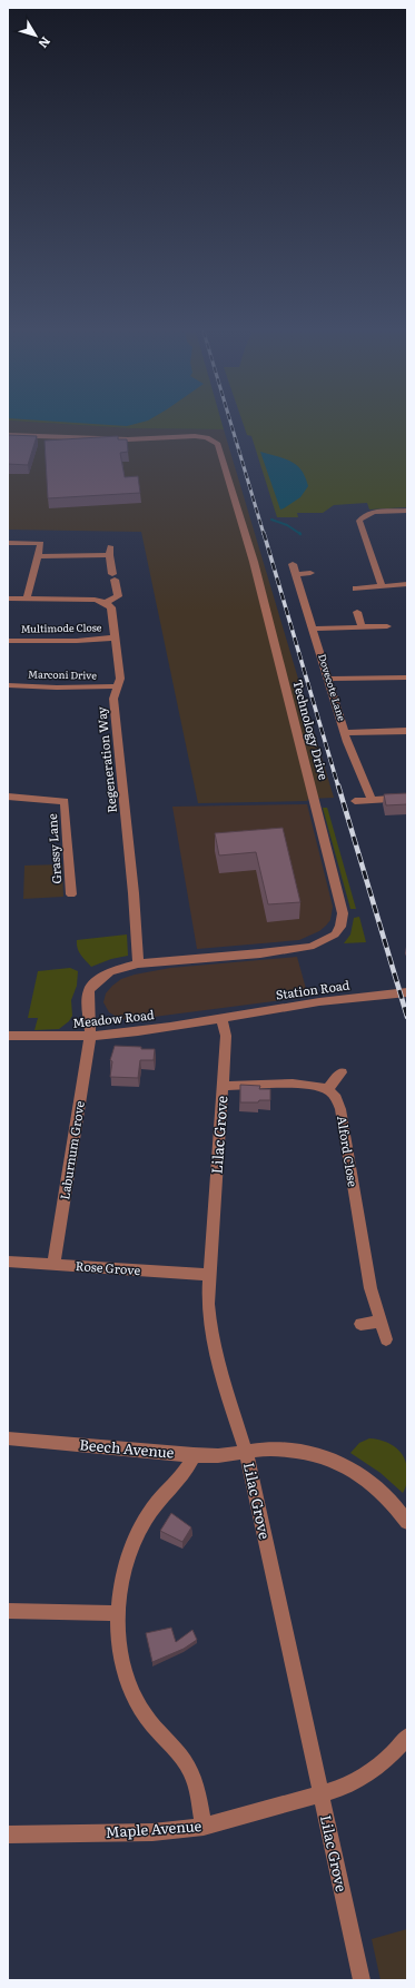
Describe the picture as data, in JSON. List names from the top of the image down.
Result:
{
  "streets": {
    "street": [
      "Multimode Close",
      "Marconi Drive",
      "Dovecote Lane",
      "Technology Drive",
      "Regeneration Way",
      "Grassy Lane",
      "Station Road",
      "Meadow Road",
      "Lilac Grove",
      "Laburnum Grove",
      "Alford Close",
      "Rose Grove",
      "Beech Avenue",
      "Maple Avenue"
    ]
  },
  "crossings": [
    ["Multimode Close", "Regeneration Way"],
    ["Marconi Drive", "Regeneration Way"],
    ["Technology Drive", "Regeneration Way"],
    ["Technology Drive", "Meadow Road"],
    ["Technology Drive", "Laburnum Grove"],
    ["Station Road", "Meadow Road"],
    ["Station Road", "Lilac Grove"],
    ["Meadow Road", "Lilac Grove"],
    ["Meadow Road", "Laburnum Grove"],
    ["Lilac Grove", "Rose Grove"],
    ["Lilac Grove", "Beech Avenue"],
    ["Lilac Grove", "Maple Avenue"],
    ["Laburnum Grove", "Rose Grove"]
  ],
  "north": "bottom right"
}
